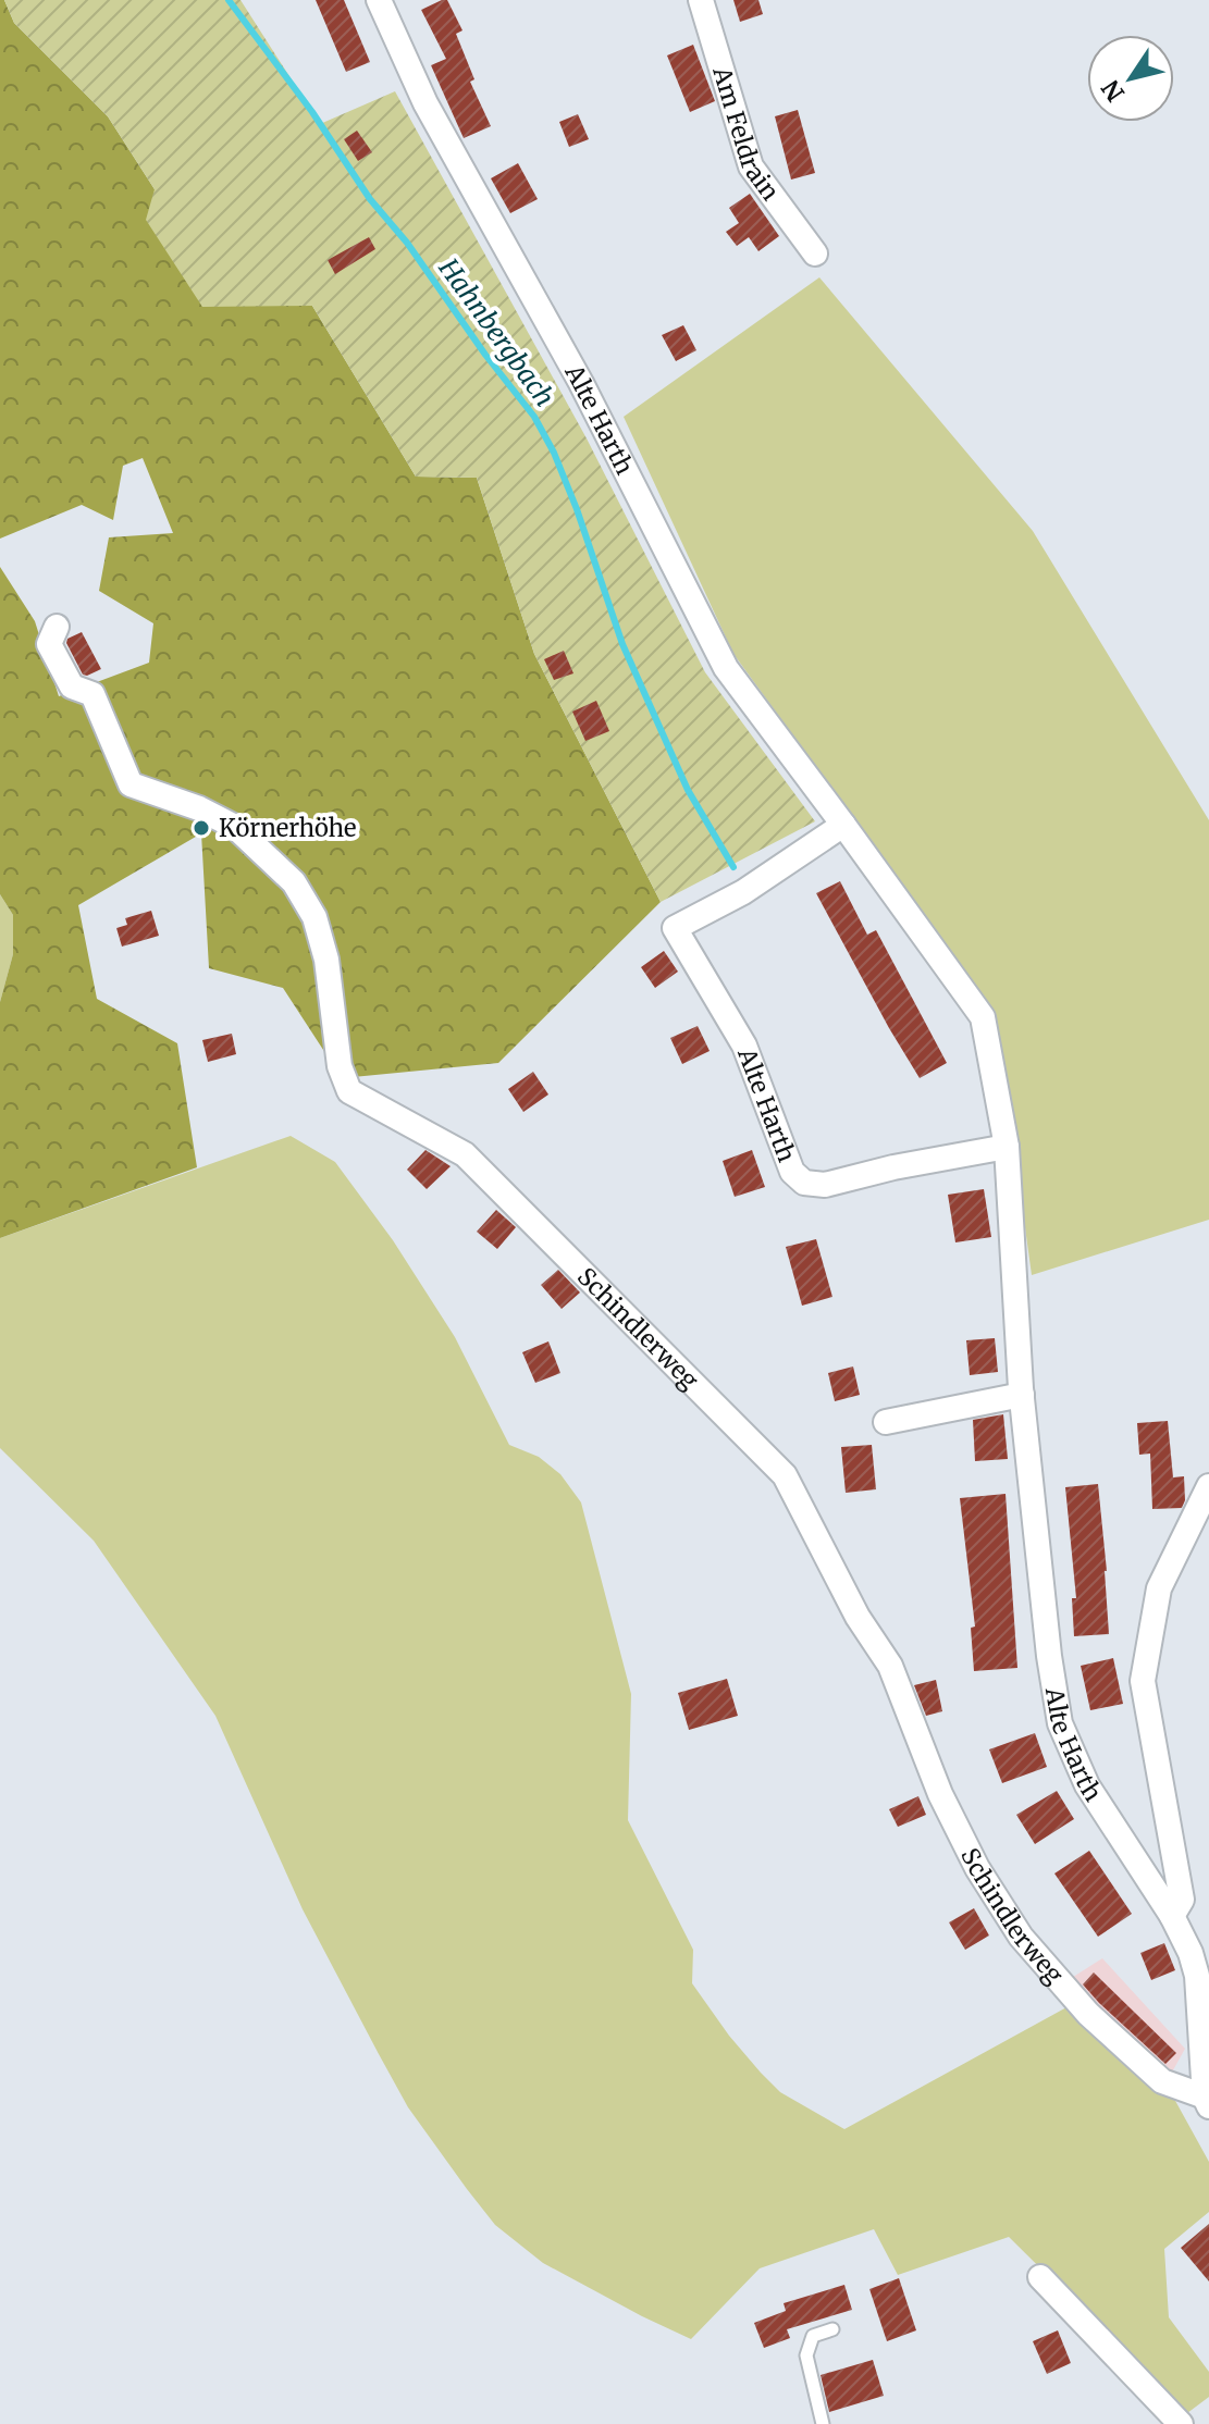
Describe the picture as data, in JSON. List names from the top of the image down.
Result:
{
  "streets": {
    "street": ["Am Feldrain", "Alte Harth", "Schindlerweg"]
  },
  "crossings": [
    ["Alte Harth", "Schindlerweg"]
  ],
  "water": ["Hahnbergbach"],
  "places": ["Körnerhöhe"],
  "north": "bottom left"
}
